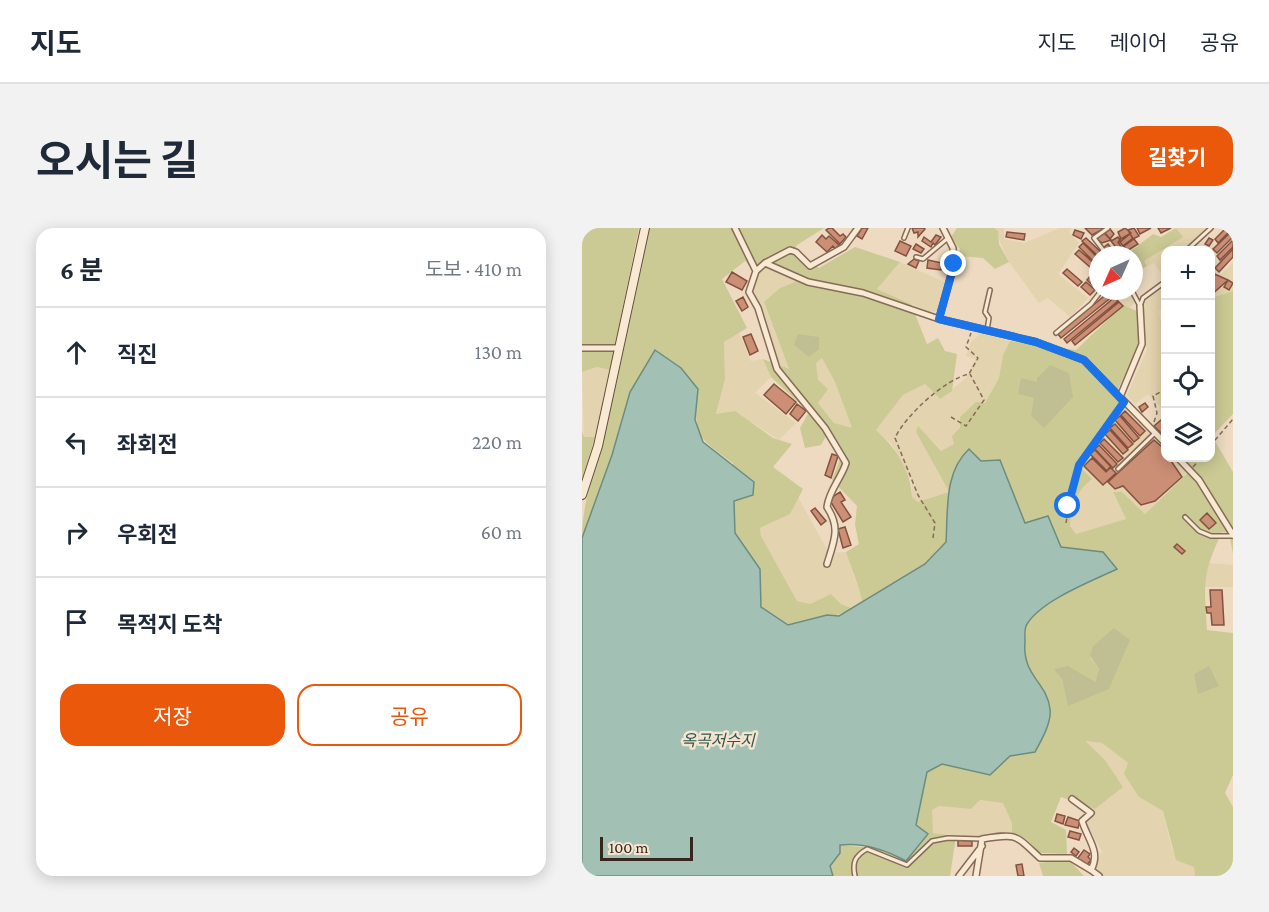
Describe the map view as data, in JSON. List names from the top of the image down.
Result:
{
  "water": ["옥곡저수지"],
  "scale_bar": "100 m",
  "north": "bottom left",
  "page": {
    "header": "지도",
    "nav": ["지도", "레이어", "공유"],
    "title": "오시는 길",
    "buttons": [
      "길찾기",
      ["저장", "공유"]
    ],
    "heading": ["6 분", "도보 · 410 m"],
    "map_buttons": ["+", "−"],
    "list": [
      ["직진", "130 m"],
      ["좌회전", "220 m"],
      ["우회전", "60 m"],
      "목적지 도착"
    ],
    "scale": "100 m"
  }
}
